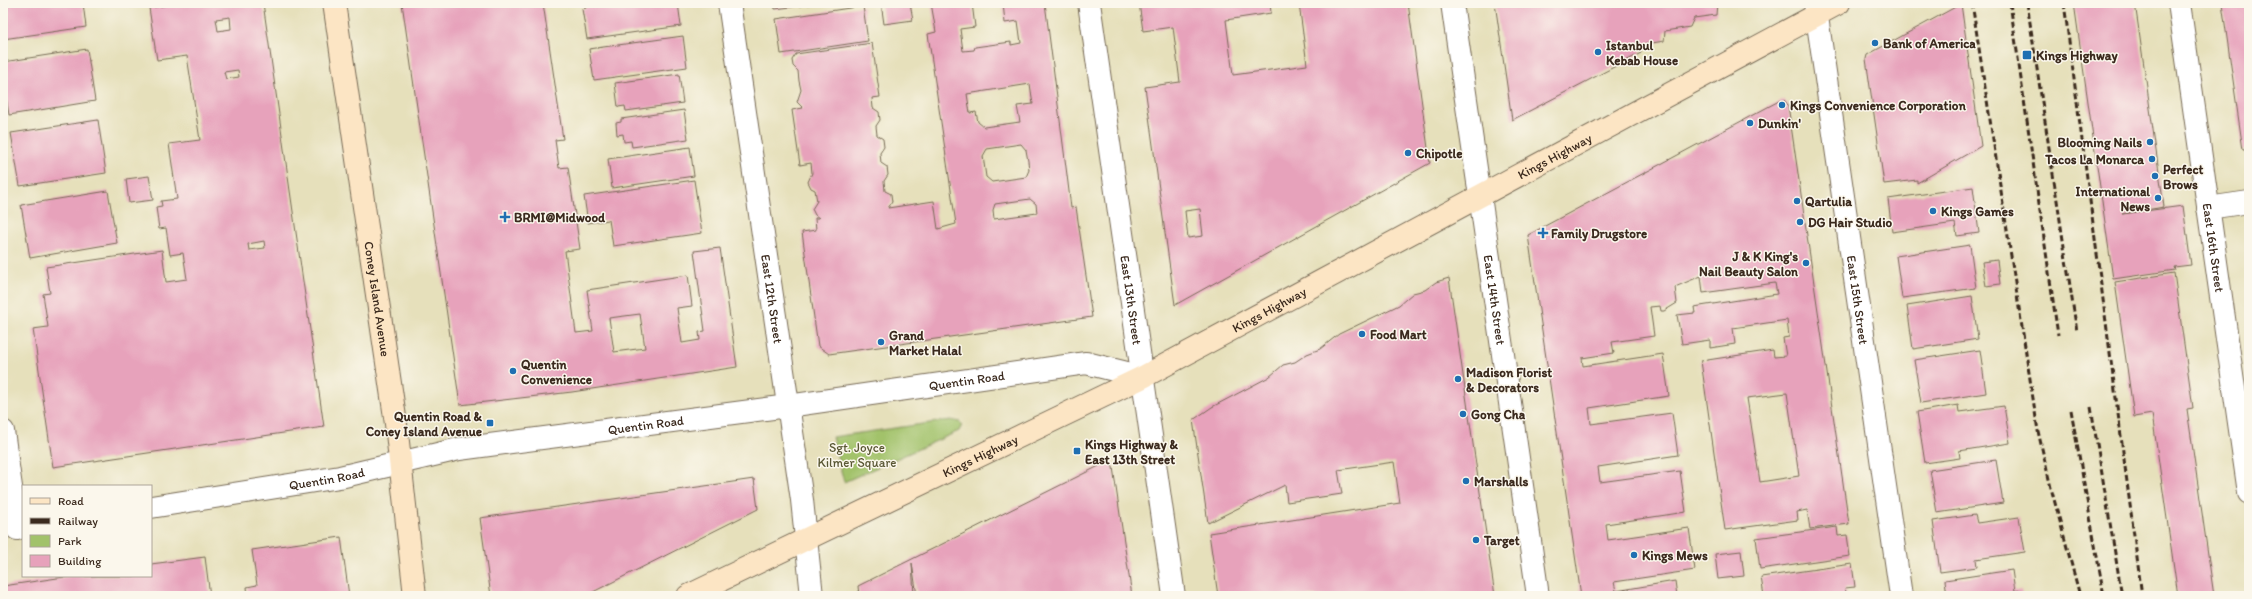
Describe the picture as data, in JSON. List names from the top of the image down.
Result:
{
  "streets": {
    "street": [
      "Kings Highway",
      "East 16th Street",
      "Coney Island Avenue",
      "East 12th Street",
      "East 14th Street",
      "East 15th Street",
      "East 13th Street",
      "Quentin Road"
    ]
  },
  "crossings": [
    ["Kings Highway", "East 12th Street"],
    ["Kings Highway", "East 14th Street"],
    ["Kings Highway", "East 15th Street"],
    ["Kings Highway", "East 13th Street"],
    ["Kings Highway", "Quentin Road"],
    ["Coney Island Avenue", "Quentin Road"],
    ["East 12th Street", "Quentin Road"],
    ["East 13th Street", "Quentin Road"]
  ],
  "parks": ["Sgt. Joyce Kilmer Square"],
  "places": {
    "other": [
      "Bank of America",
      "Istanbul Kebab House",
      "Kings Convenience Corporation",
      "Dunkin'",
      "Blooming Nails",
      "Chipotle",
      "Tacos La Monarca",
      "Perfect Brows",
      "International News",
      "Qartulia",
      "Kings Games",
      "DG Hair Studio",
      "J & K King's Nail Beauty Salon",
      "Food Mart",
      "Grand Market Halal",
      "Quentin Convenience",
      "Madison Florist & Decorators",
      "Gong Cha",
      "Marshalls",
      "Target",
      "Kings Mews"
    ],
    "transit": ["Kings Highway", "Quentin Road & Coney Island Avenue", "Kings Highway & East 13th Street"],
    "health": ["BRMI@Midwood", "Family Drugstore"]
  },
  "legend": [
    "Road",
    "Railway",
    "Park",
    "Building"
  ]
}
